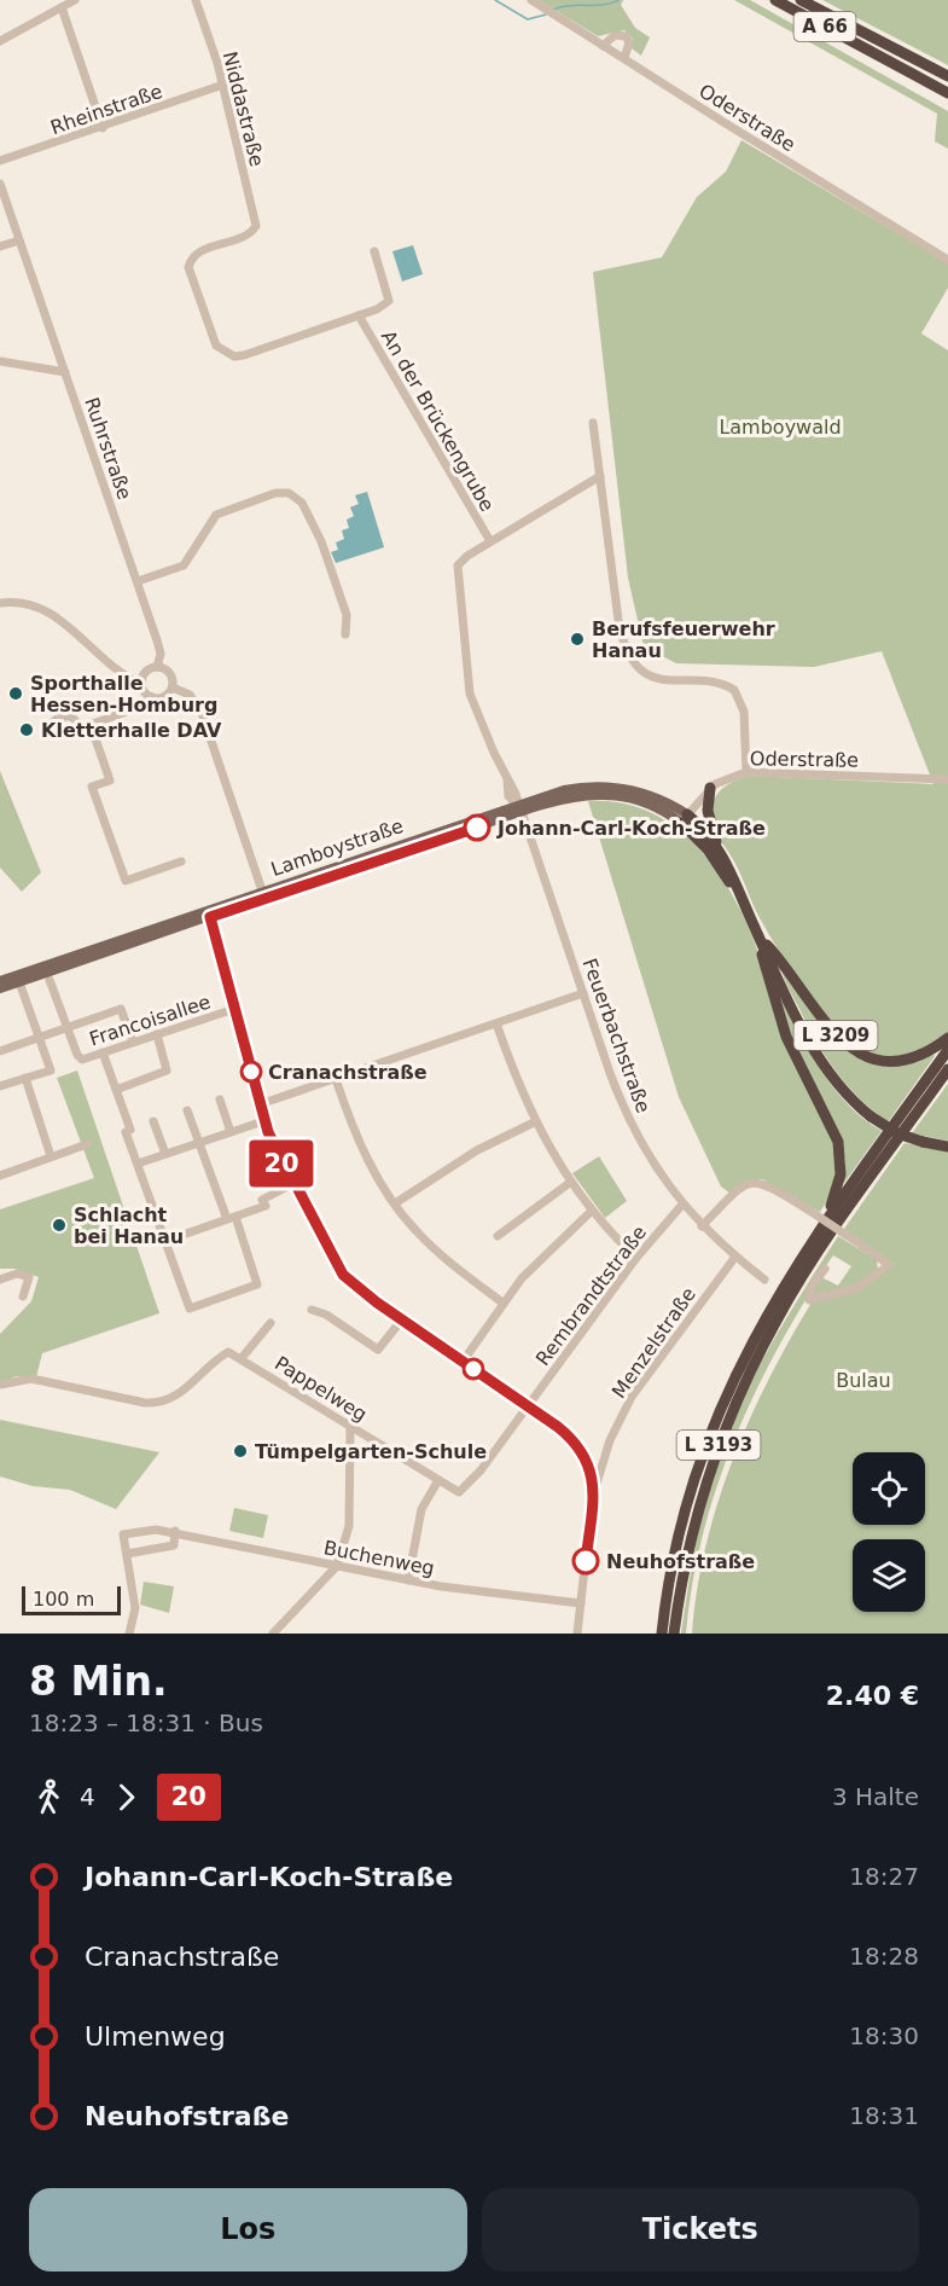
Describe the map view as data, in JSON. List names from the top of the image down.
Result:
{
  "streets": {
    "highway": ["A 66", "L 3209", "L 3193"],
    "main road": ["Lamboystraße"],
    "street": [
      "Rheinstraße",
      "Niddastraße",
      "Oderstraße",
      "An der Brückengrube",
      "Ruhrstraße",
      "Francoisallee",
      "Feuerbachstraße",
      "Rembrandtstraße",
      "Menzelstraße",
      "Pappelweg",
      "Buchenweg"
    ]
  },
  "crossings": [
    ["Rheinstraße", "Niddastraße"],
    ["Niddastraße", "An der Brückengrube"],
    ["Oderstraße", "Lamboystraße"],
    ["Oderstraße", "L 3209"],
    ["Lamboystraße", "Feuerbachstraße"],
    ["Lamboystraße", "L 3209"],
    ["Feuerbachstraße", "Rembrandtstraße"],
    ["Feuerbachstraße", "Menzelstraße"],
    ["Rembrandtstraße", "Pappelweg"]
  ],
  "parks": ["Lamboywald", "Bulau"],
  "places": [
    "Berufsfeuerwehr Hanau",
    "Sporthalle Hessen-Homburg",
    "Kletterhalle DAV",
    "Johann-Carl-Koch-Straße",
    "Cranachstraße",
    "Schlacht bei Hanau",
    "Tümpelgarten-Schule",
    "Neuhofstraße"
  ],
  "lines": ["bus line 20"],
  "scale_bar": "100 m",
  "page": {
    "on_map": "20",
    "scale": "100 m",
    "heading": ["8 Min.", "18:23 – 18:31 · Bus", "2.40 €"],
    "legs": ["4", "20", "3 Halte"],
    "list": [
      {
        "name": "Johann-Carl-Koch-Straße",
        "value": "18:27"
      },
      {
        "name": "Cranachstraße",
        "value": "18:28"
      },
      {
        "name": "Ulmenweg",
        "value": "18:30"
      },
      {
        "name": "Neuhofstraße",
        "value": "18:31"
      }
    ],
    "buttons": ["Los", "Tickets"]
  }
}
